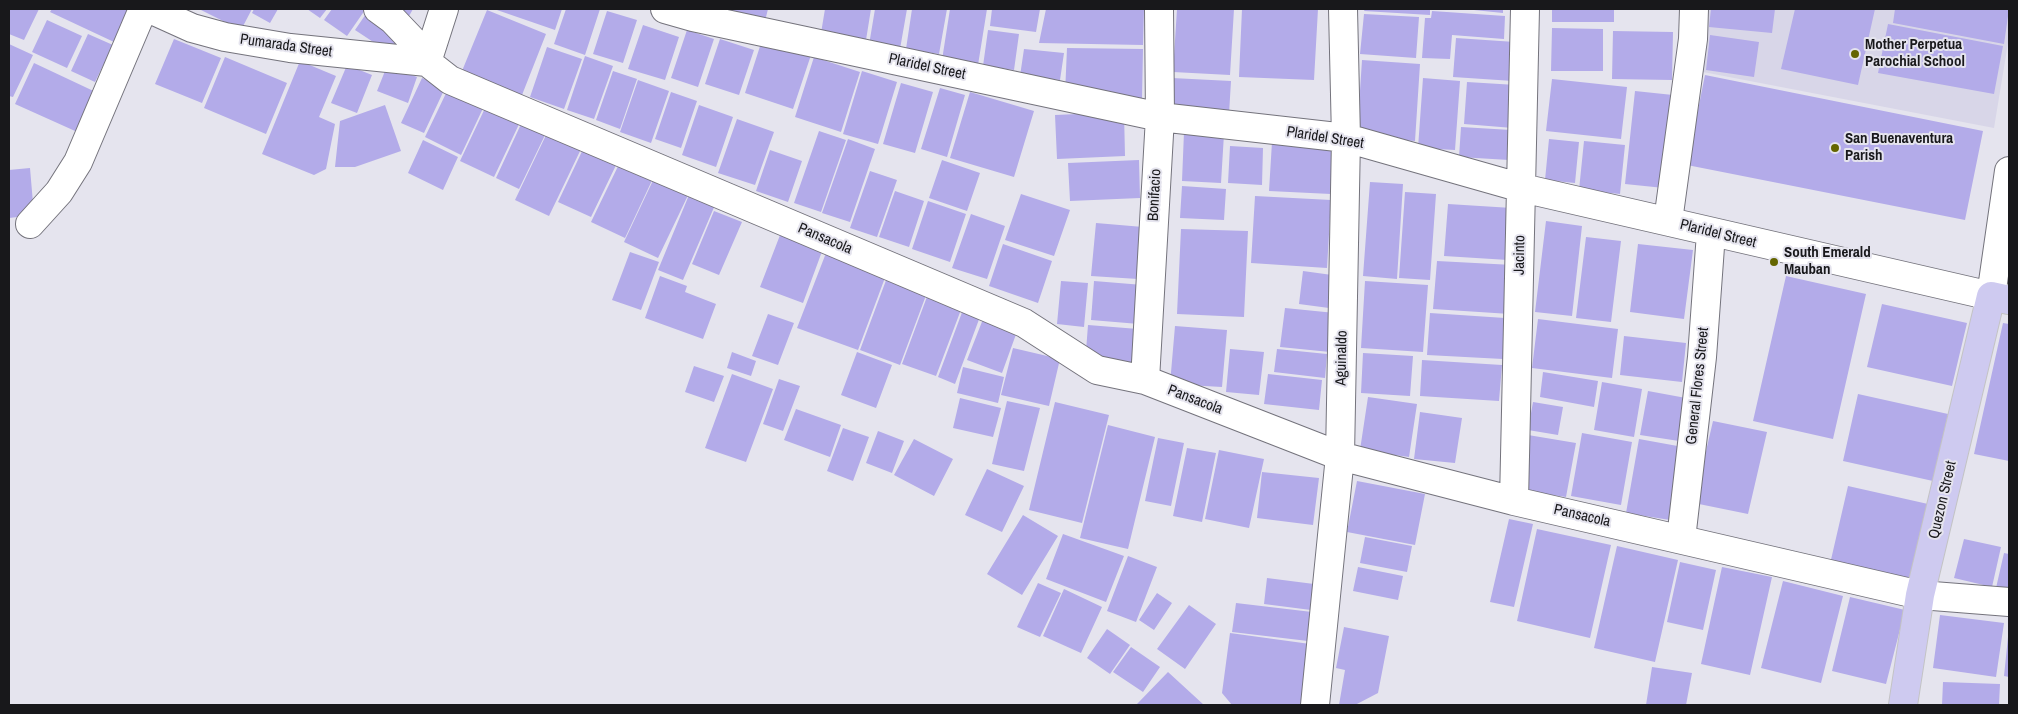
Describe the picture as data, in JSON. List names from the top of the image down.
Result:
{
  "streets": {
    "main road": ["Quezon Street"],
    "street": [
      "Pumarada Street",
      "Plaridel Street",
      "Bonifacio",
      "Pansacola",
      "Jacinto",
      "Aguinaldo",
      "General Flores Street"
    ]
  },
  "crossings": [
    ["Pumarada Street", "Pansacola"],
    ["Plaridel Street", "Bonifacio"],
    ["Plaridel Street", "Jacinto"],
    ["Plaridel Street", "Aguinaldo"],
    ["Plaridel Street", "General Flores Street"],
    ["Plaridel Street", "Quezon Street"],
    ["Bonifacio", "Pansacola"],
    ["Pansacola", "Jacinto"],
    ["Pansacola", "Aguinaldo"],
    ["Pansacola", "General Flores Street"],
    ["Pansacola", "Quezon Street"]
  ],
  "places": ["Mother Perpetua Parochial School", "San Buenaventura Parish", "South Emerald Mauban"]
}
